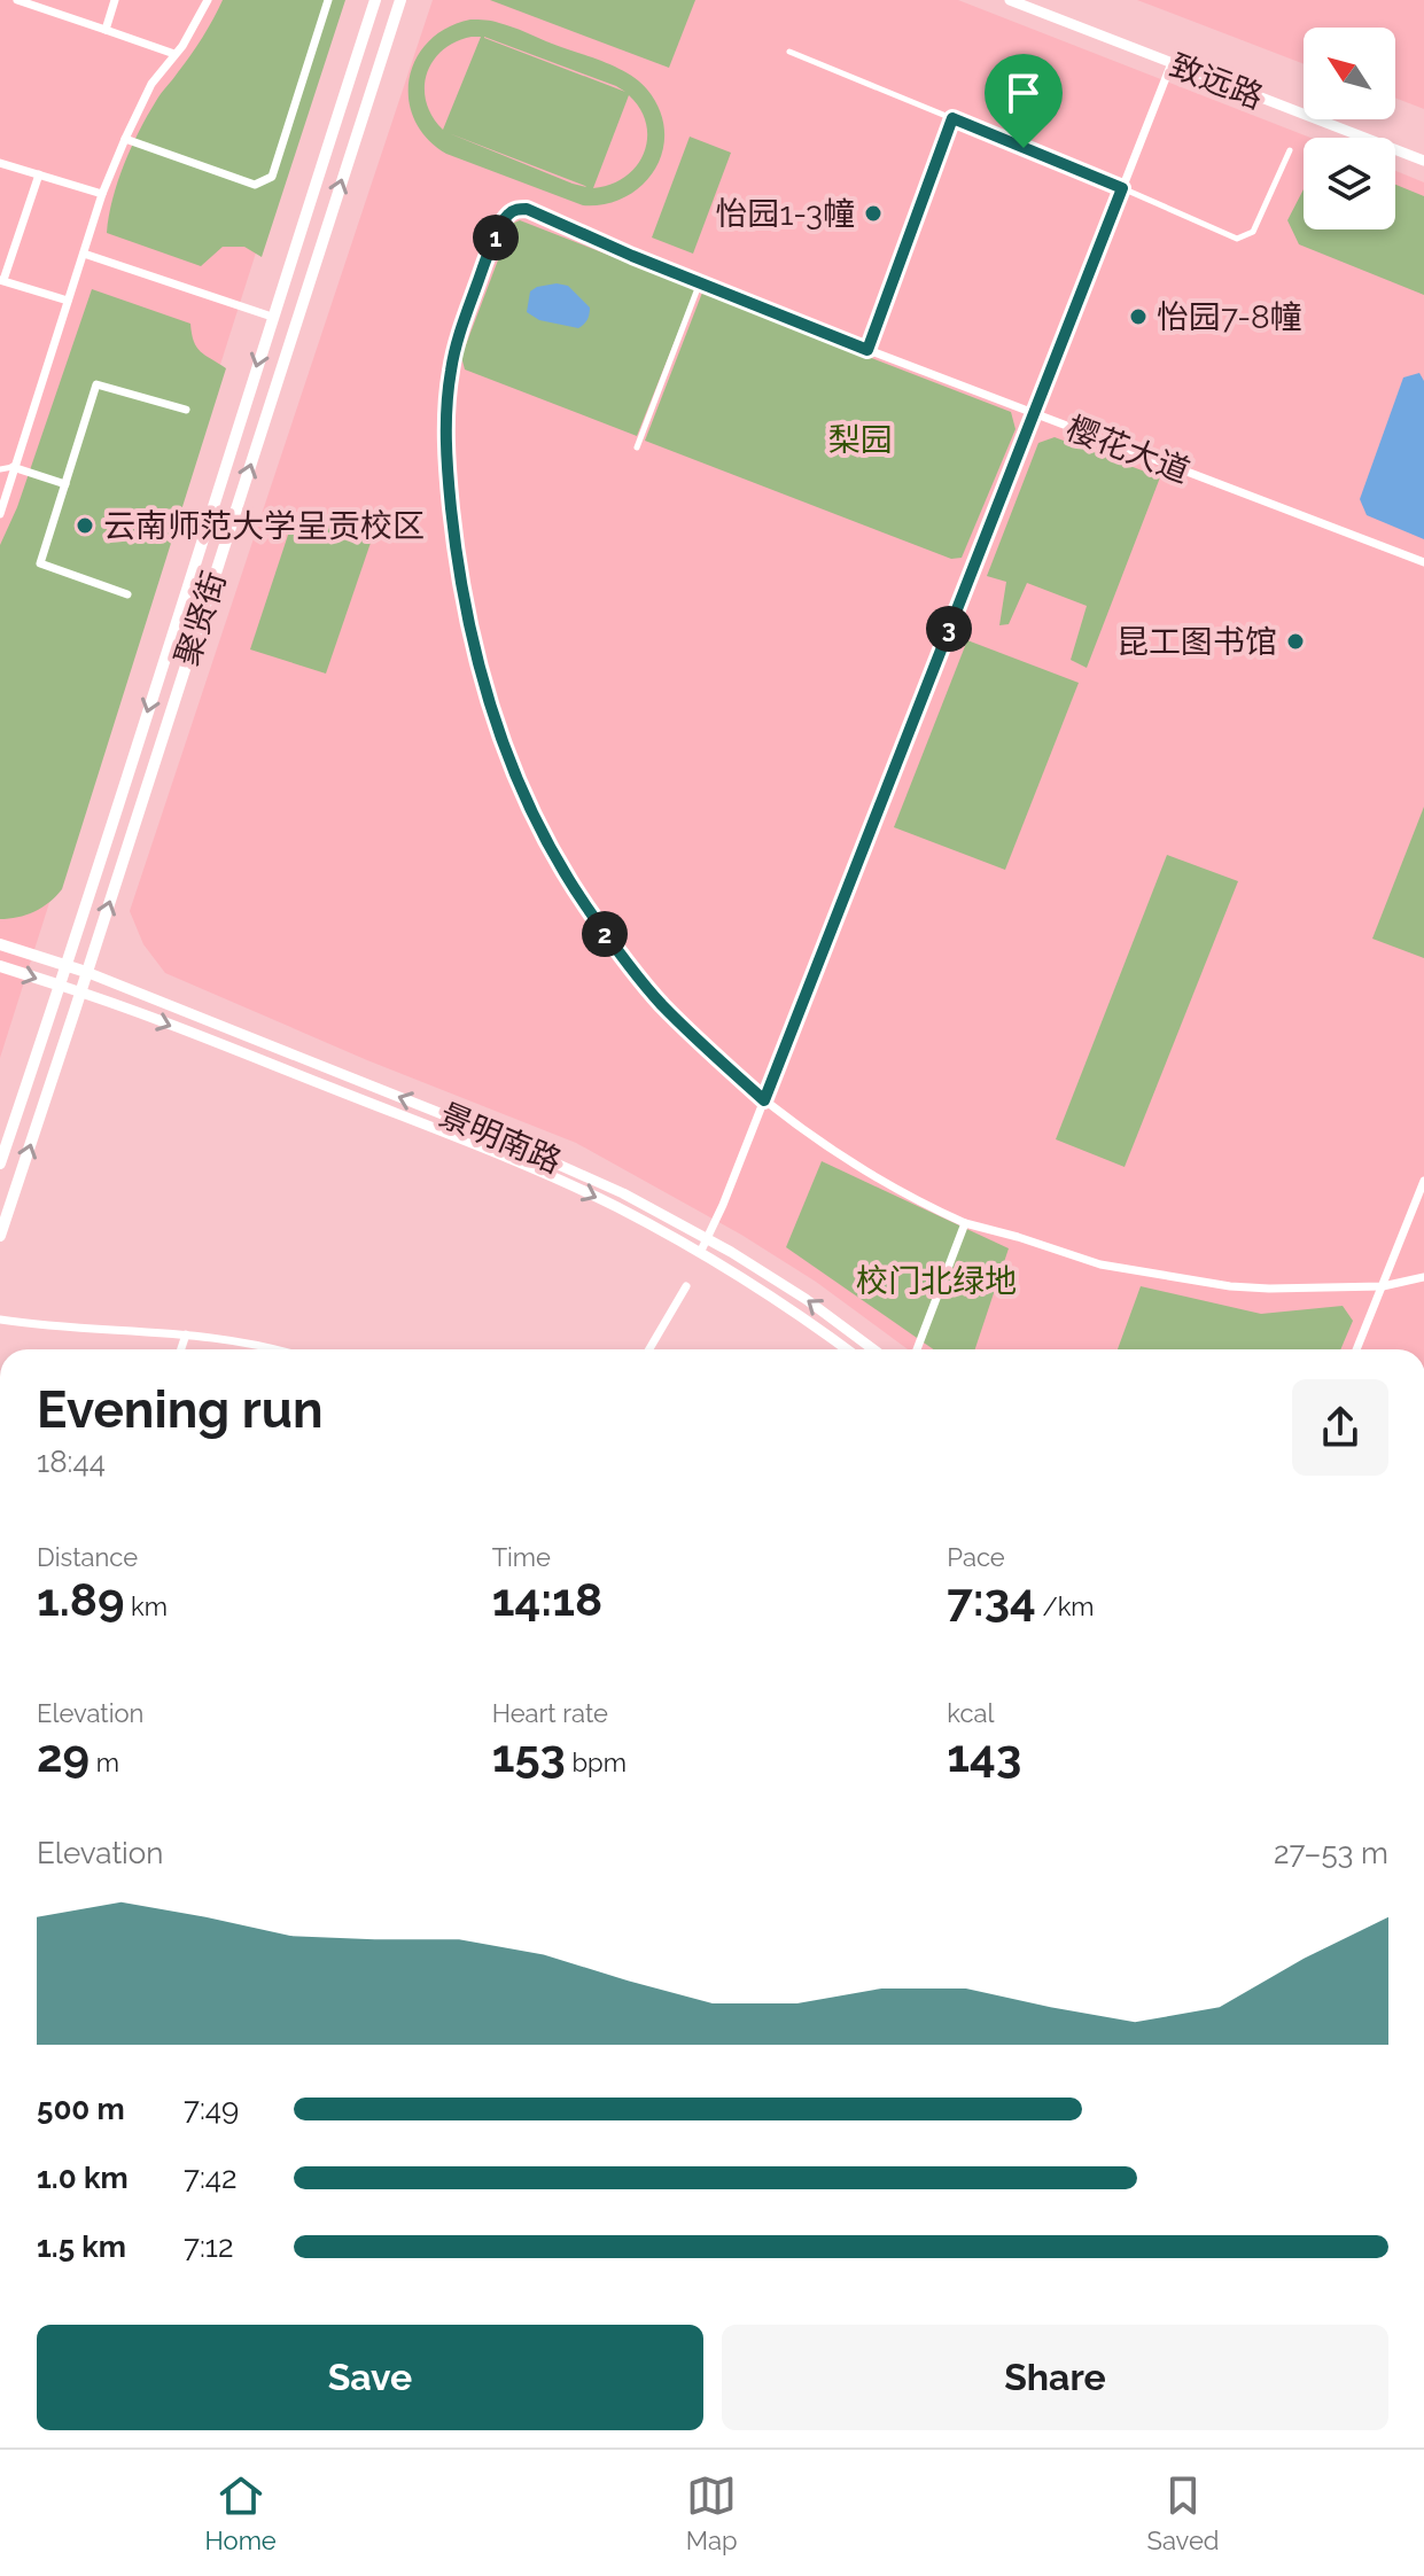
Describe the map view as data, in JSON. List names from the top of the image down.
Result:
{
  "streets": {
    "main road": ["聚贤街"],
    "street": ["致远路", "樱花大道", "景明南路"]
  },
  "crossings": [
    ["聚贤街", "景明南路"]
  ],
  "parks": ["梨园", "校门北绿地"],
  "places": [
    "怡园1-3幢",
    "怡园7-8幢",
    "云南师范大学呈贡校区",
    "昆工图书馆"
  ],
  "north": "top left",
  "page": {
    "pins": ["1", "3", "2"],
    "heading": ["Evening run", "18:44"],
    "stats": [
      ["Distance", "1.89 km"],
      ["Time", "14:18"],
      ["Pace", "7:34 /km"],
      ["Elevation", "29 m"],
      ["Heart rate", "153 bpm"],
      ["kcal", "143"]
    ],
    "chart": ["Elevation", "27–53 m"],
    "list": [
      {
        "name": "500 m",
        "note": "7:49"
      },
      {
        "name": "1.0 km",
        "note": "7:42"
      },
      {
        "name": "1.5 km",
        "note": "7:12"
      }
    ],
    "buttons": ["Save", "Share"],
    "tabs": ["Home", "Map", "Saved"]
  }
}
